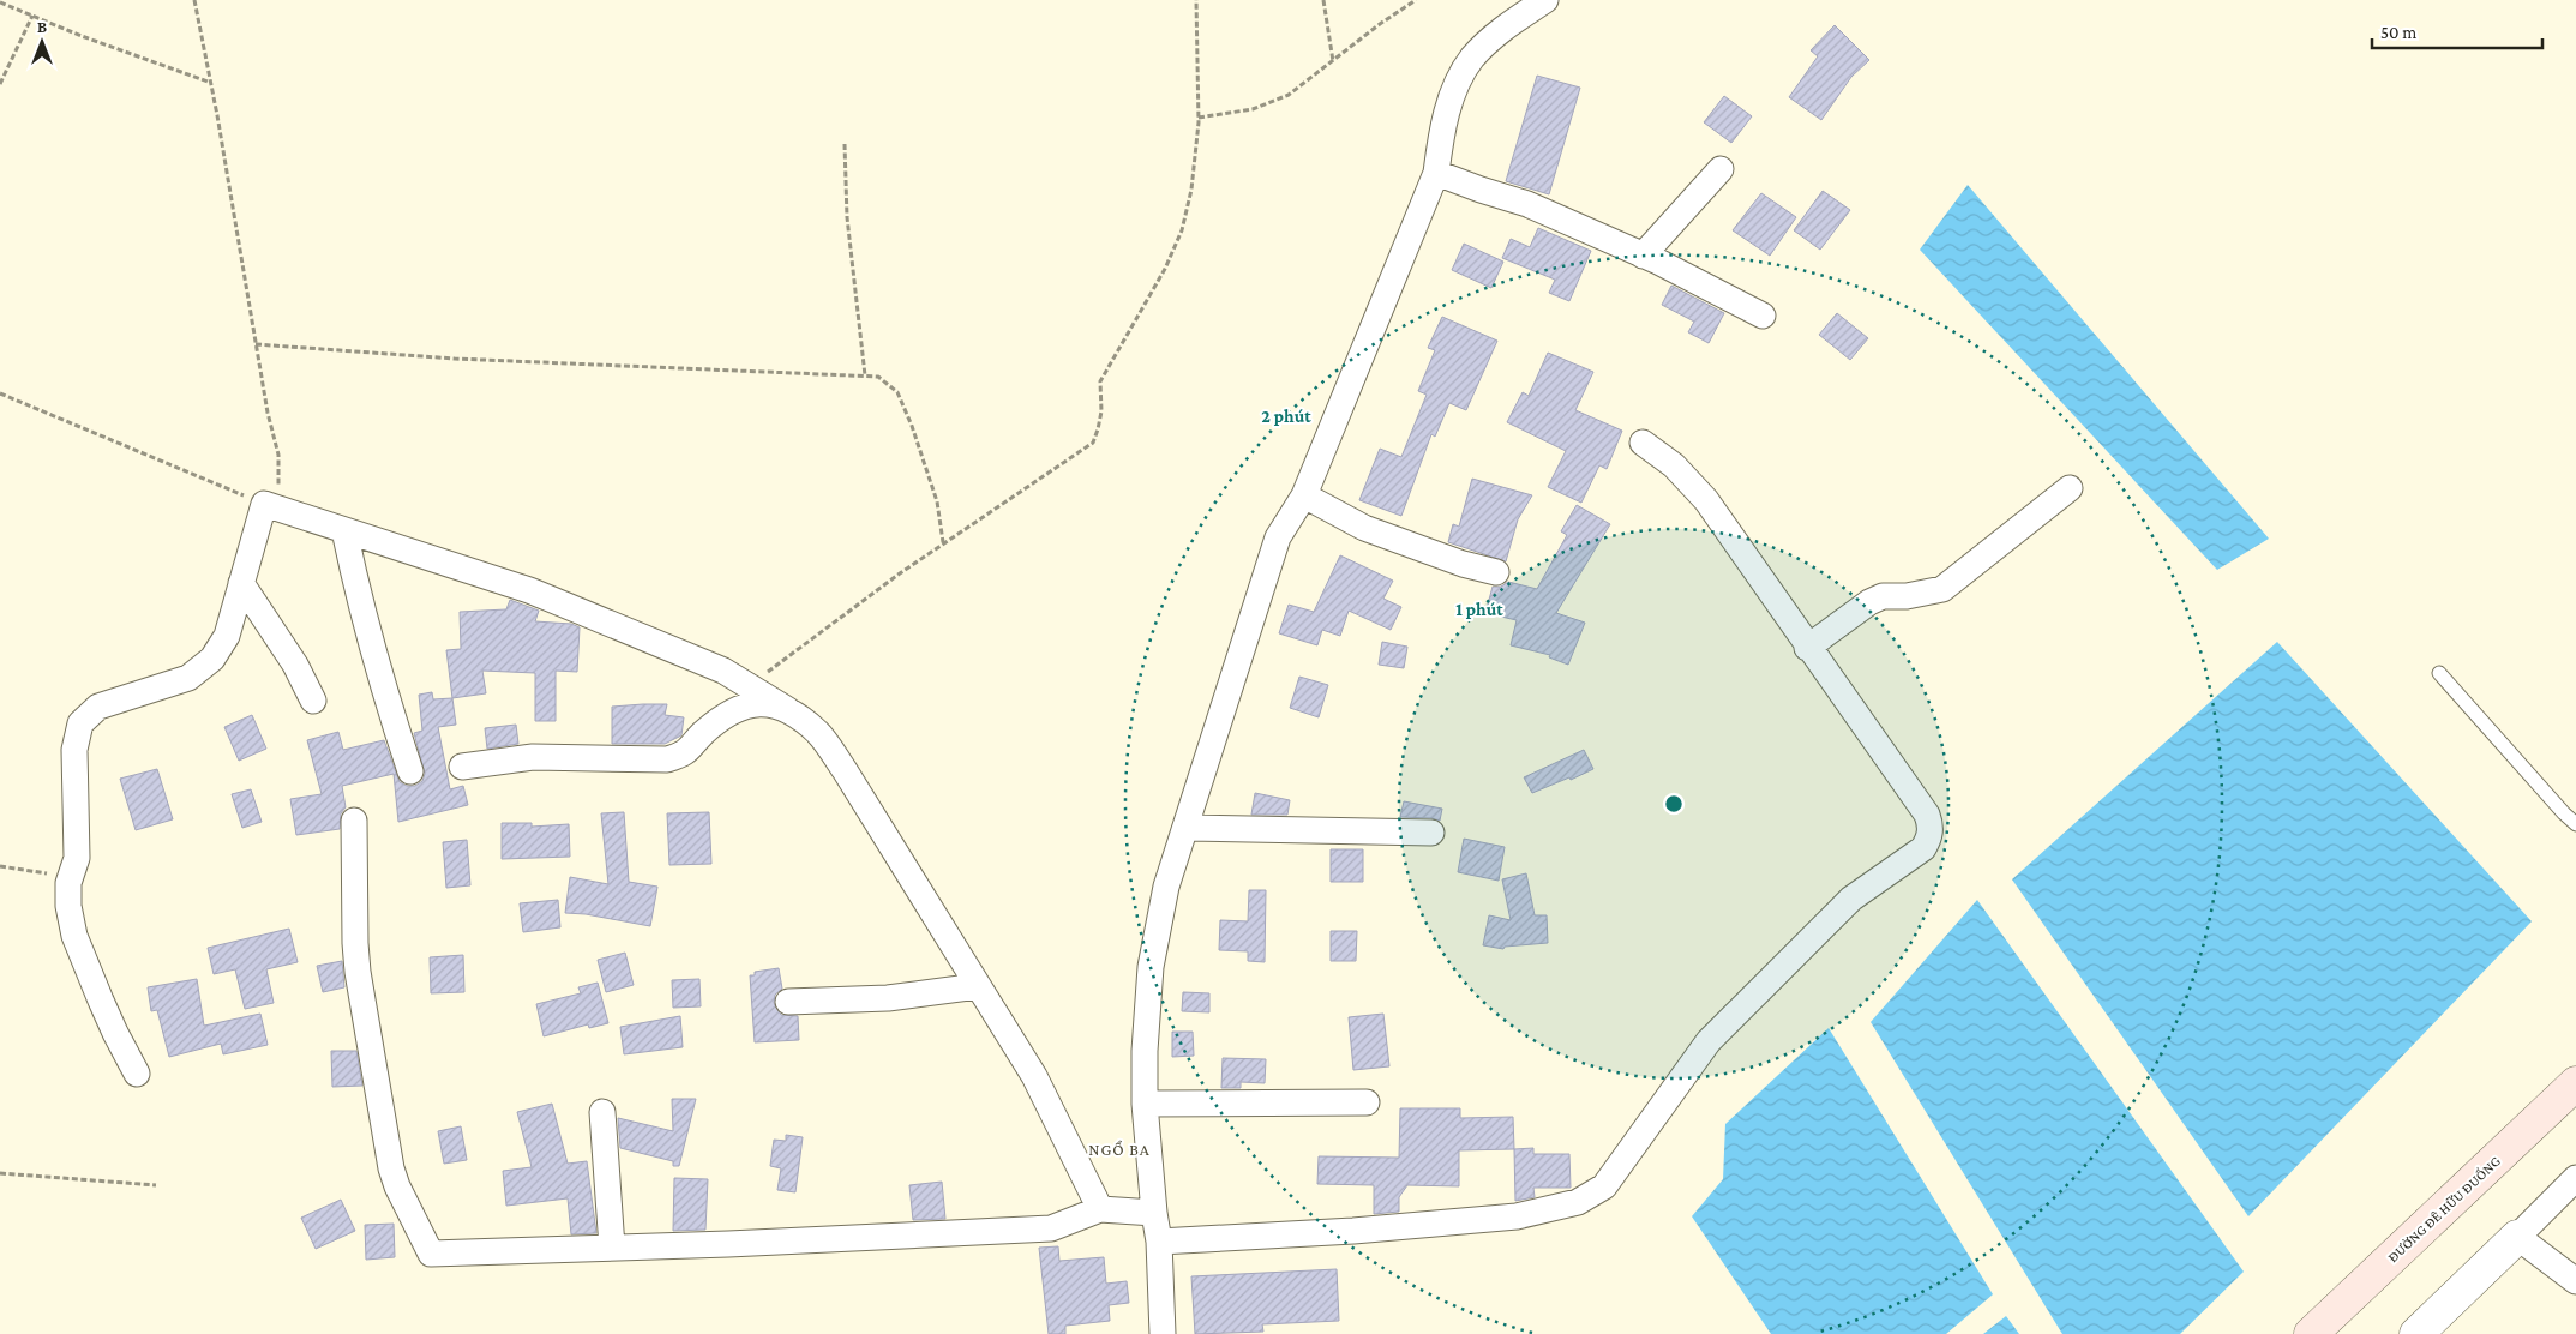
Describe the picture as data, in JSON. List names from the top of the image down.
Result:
{
  "streets": {
    "main road": ["ĐƯỜNG ĐÊ HỮU ĐUỐNG"]
  },
  "districts": ["NGỔ BA"],
  "scale_bar": "50 m",
  "north": "top",
  "rings": ["2 phút", "1 phút"]
}
